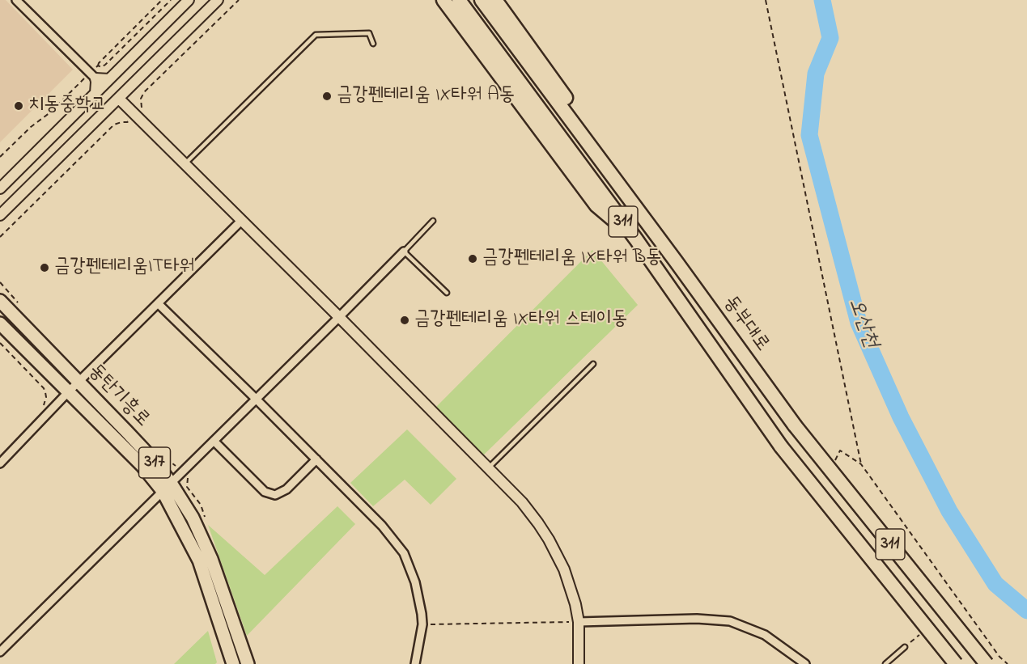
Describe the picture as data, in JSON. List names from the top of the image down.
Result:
{
  "streets": {
    "highway": ["311", "동부대로"],
    "main road": ["동탄기흥로", "317"]
  },
  "water": ["오산천"],
  "places": [
    "금강펜테리움 IX타워 A동",
    "치동중학교",
    "금강펜테리움 IX타워 B동",
    "금강펜테리움IT타워",
    "금강펜테리움 IX타워 스테이동"
  ]
}
